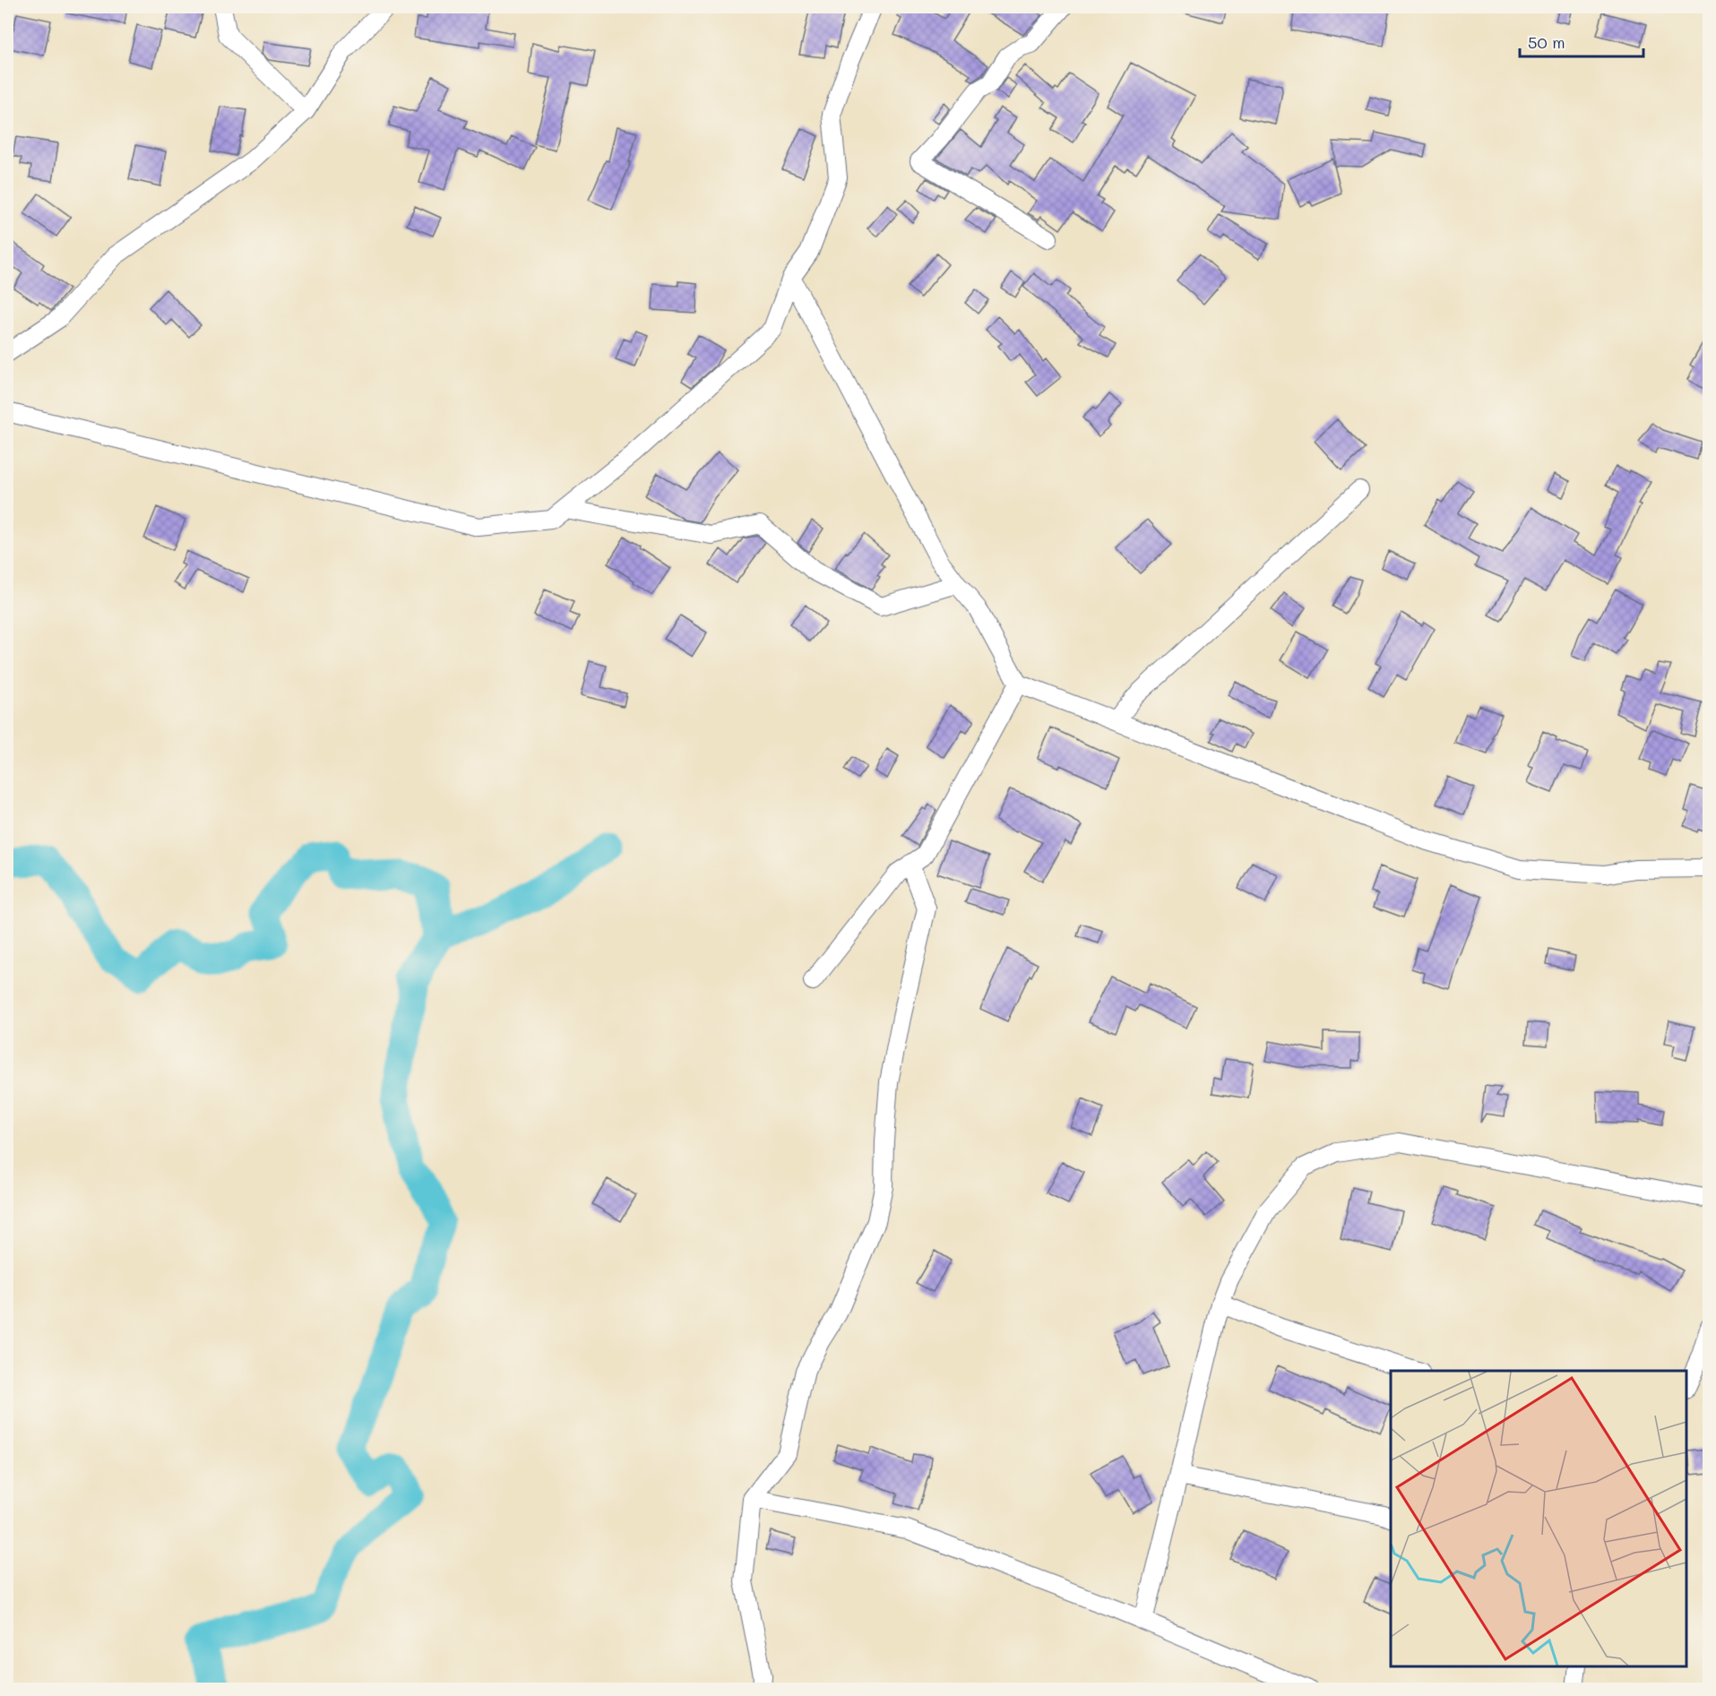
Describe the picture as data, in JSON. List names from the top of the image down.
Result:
{
  "scale_bar": "50 m"
}
